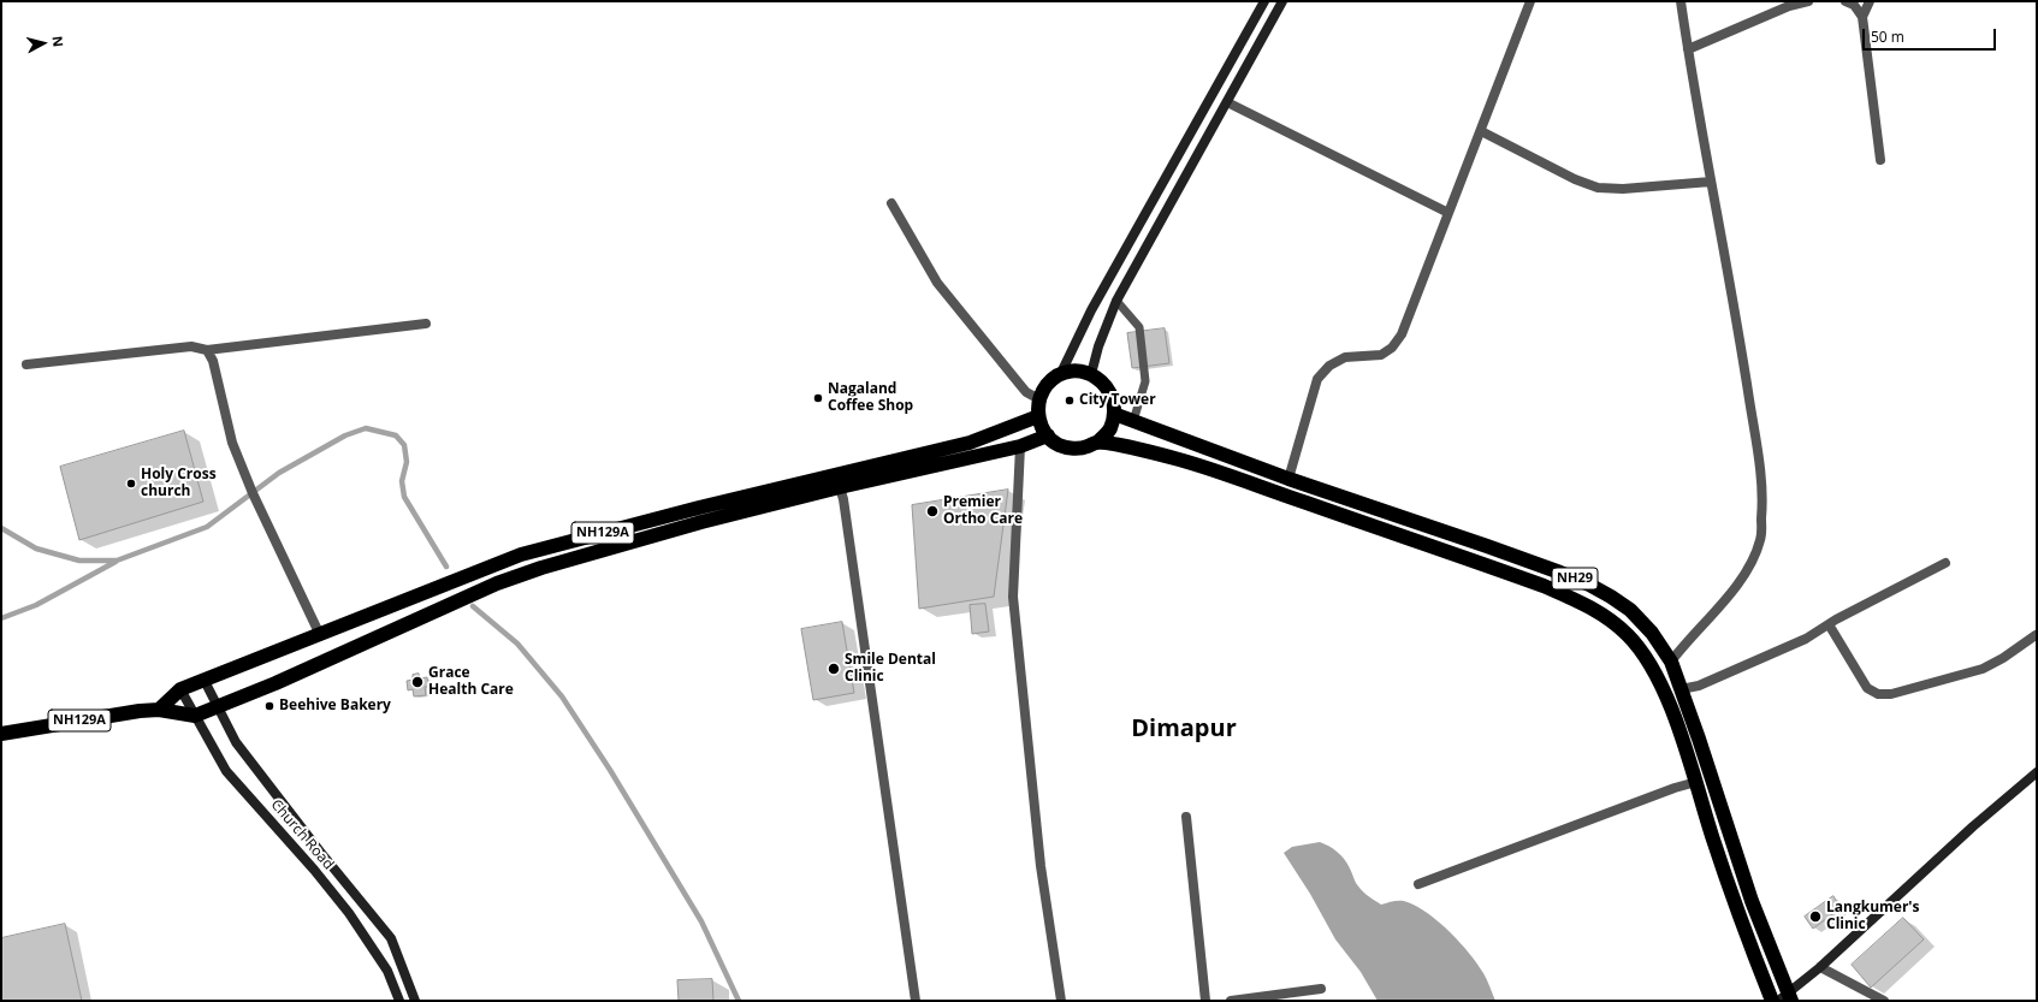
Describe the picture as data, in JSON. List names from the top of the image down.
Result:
{
  "streets": {
    "highway": ["NH129A", "NH29"],
    "main road": ["Church Road"]
  },
  "crossings": [
    ["NH129A", "NH29"],
    ["NH129A", "Church Road"]
  ],
  "districts": ["Dimapur"],
  "places": [
    "Nagaland Coffee Shop",
    "City Tower",
    "Holy Cross church",
    "Premier Ortho Care",
    "Smile Dental Clinic",
    "Grace Health Care",
    "Beehive Bakery",
    "Langkumer's Clinic"
  ],
  "scale_bar": "50 m",
  "north": "right"
}
